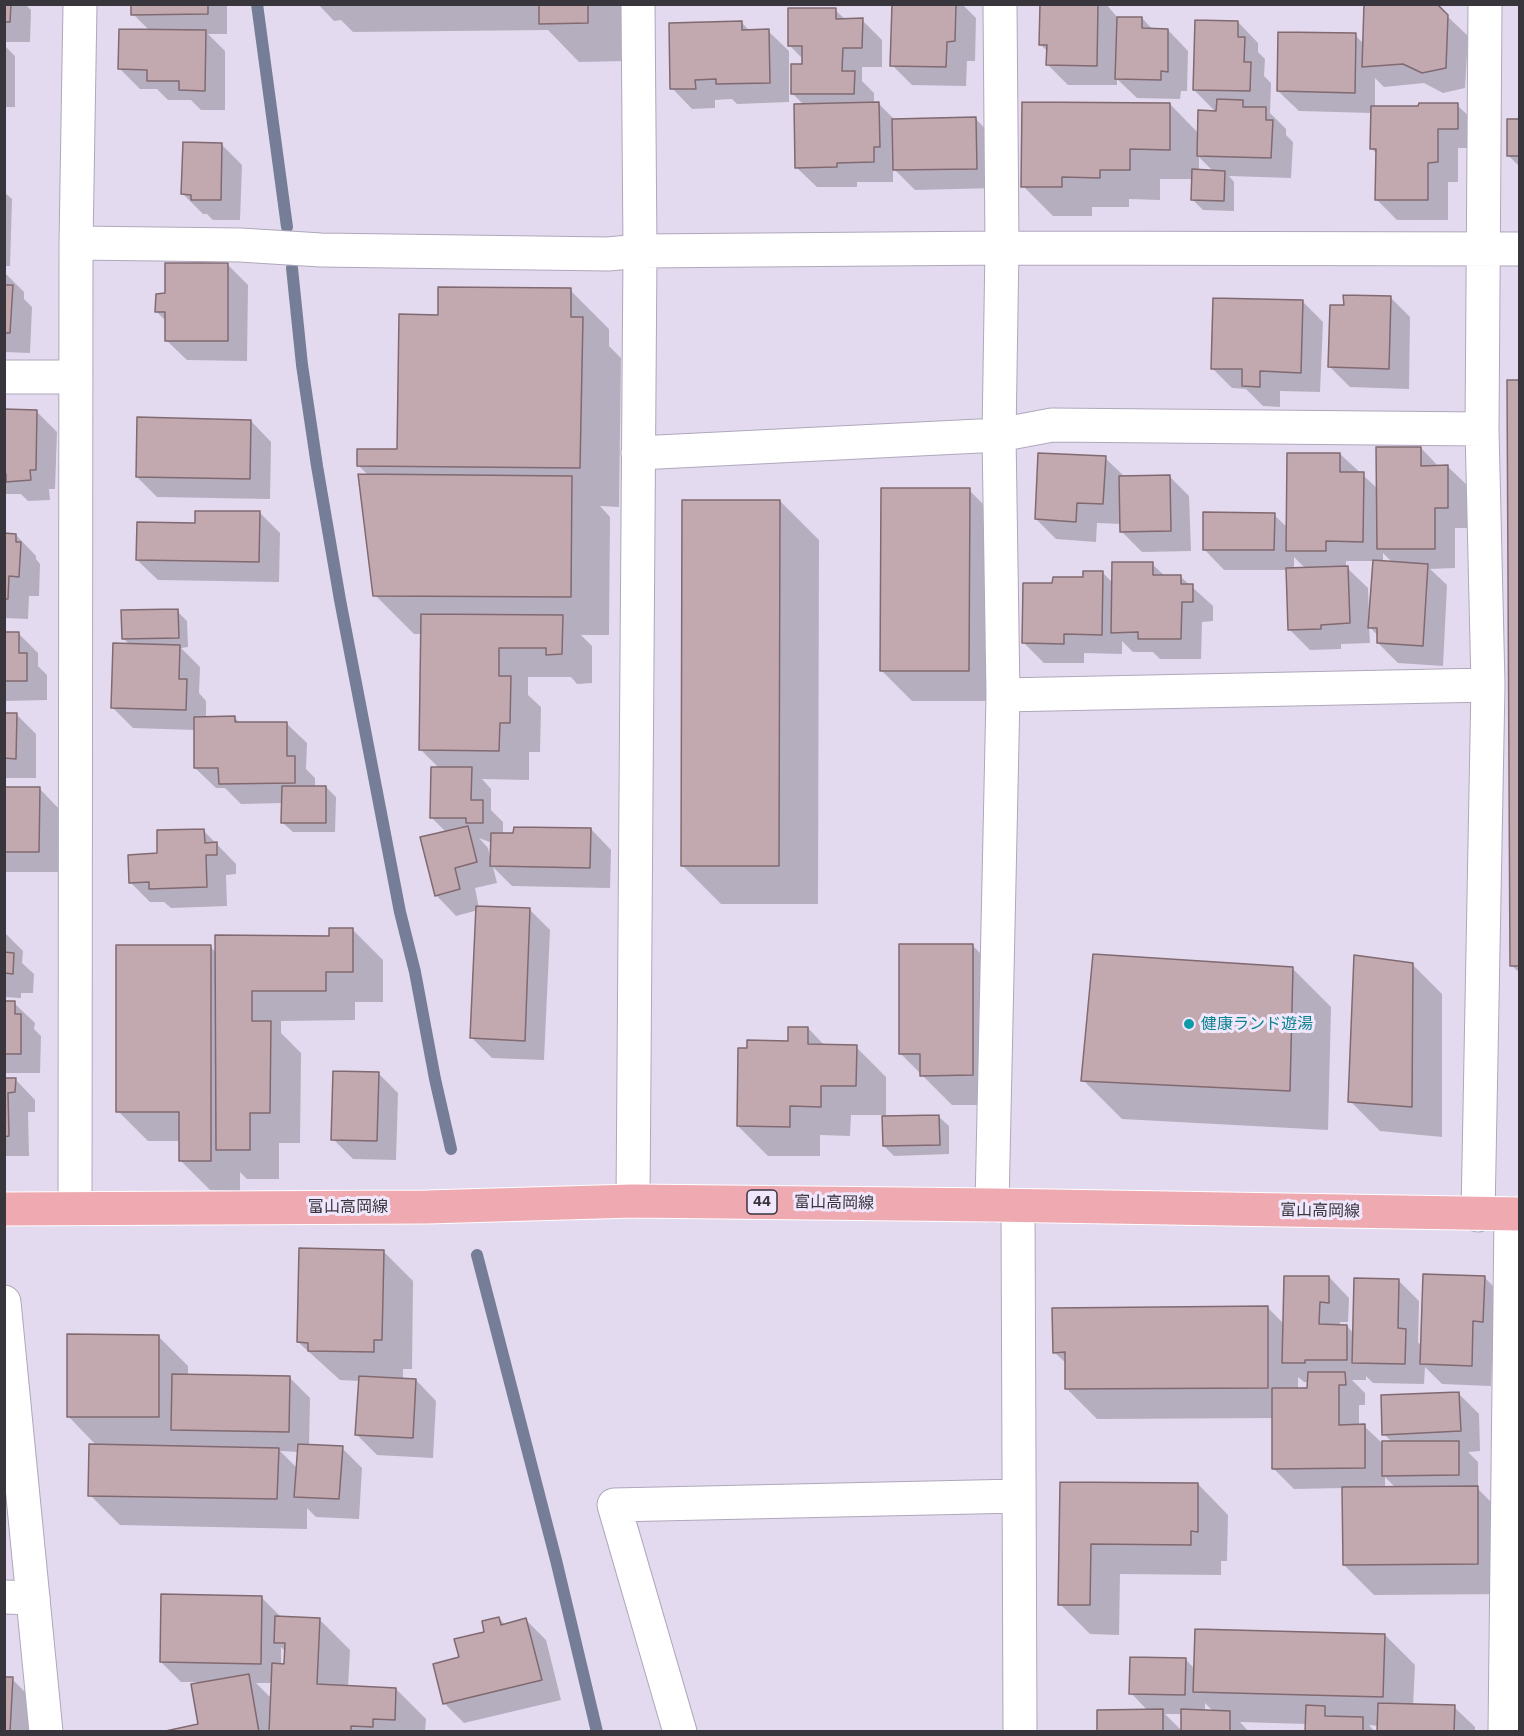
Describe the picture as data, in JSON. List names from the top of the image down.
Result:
{
  "streets": {
    "main road": ["44", "富山高岡線"]
  },
  "places": ["健康ランド遊湯"]
}
